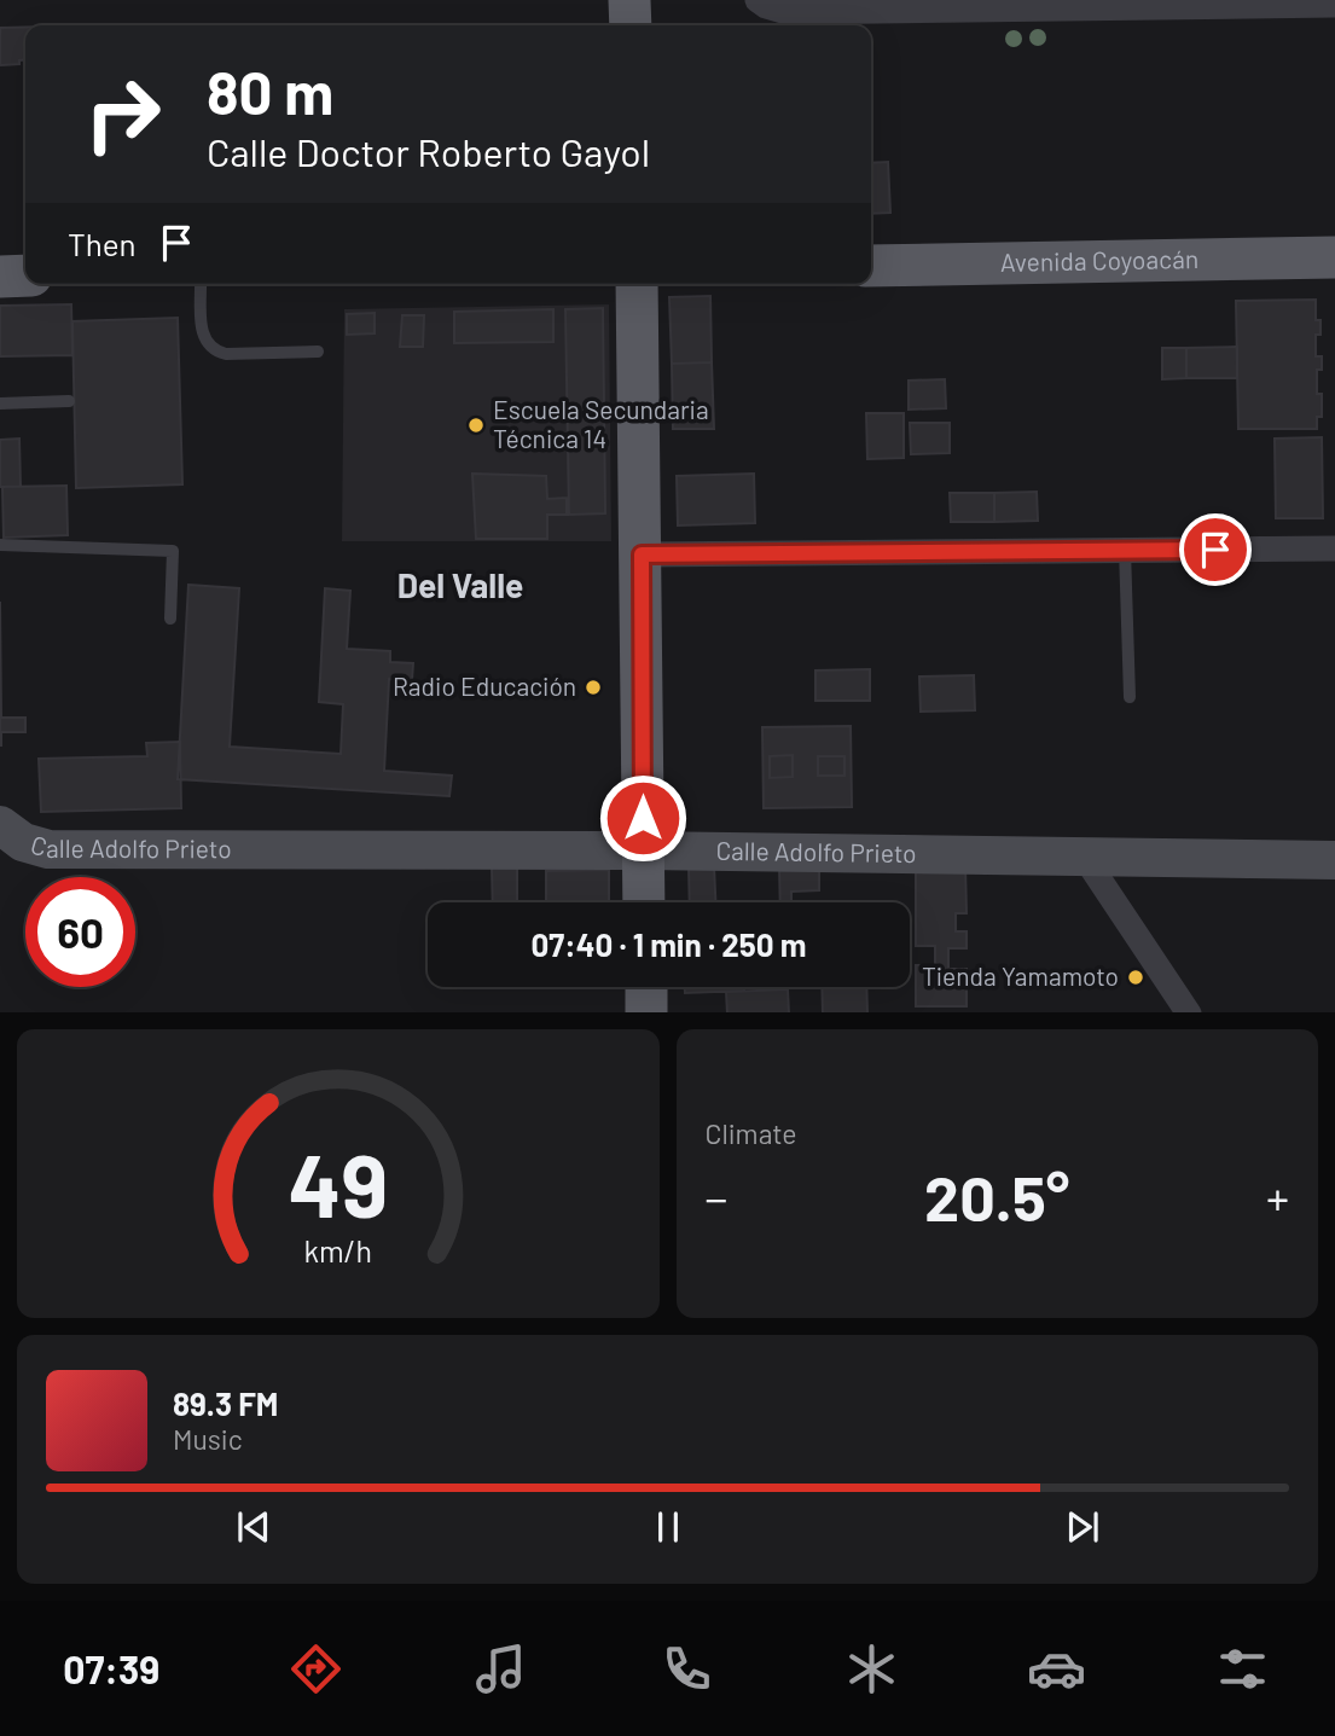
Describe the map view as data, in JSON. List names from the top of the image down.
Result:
{
  "streets": {
    "main road": ["Avenida Coyoacán"],
    "street": ["Calle Adolfo Prieto"]
  },
  "districts": ["Del Valle"],
  "places": ["Escuela Secundaria Técnica 14", "Radio Educación", "Tienda Yamamoto"],
  "page": {
    "turn": ["80 m", "Calle Doctor Roberto Gayol"],
    "then": "Then",
    "limit": "60",
    "trip": "07:40 · 1 min · 250 m",
    "tile": "Climate",
    "heat": ["−", "20.5°", "+"],
    "song": ["89.3 FM", "Music"],
    "tabs": "07:39",
    "gauge": ["49", "km/h"]
  }
}
